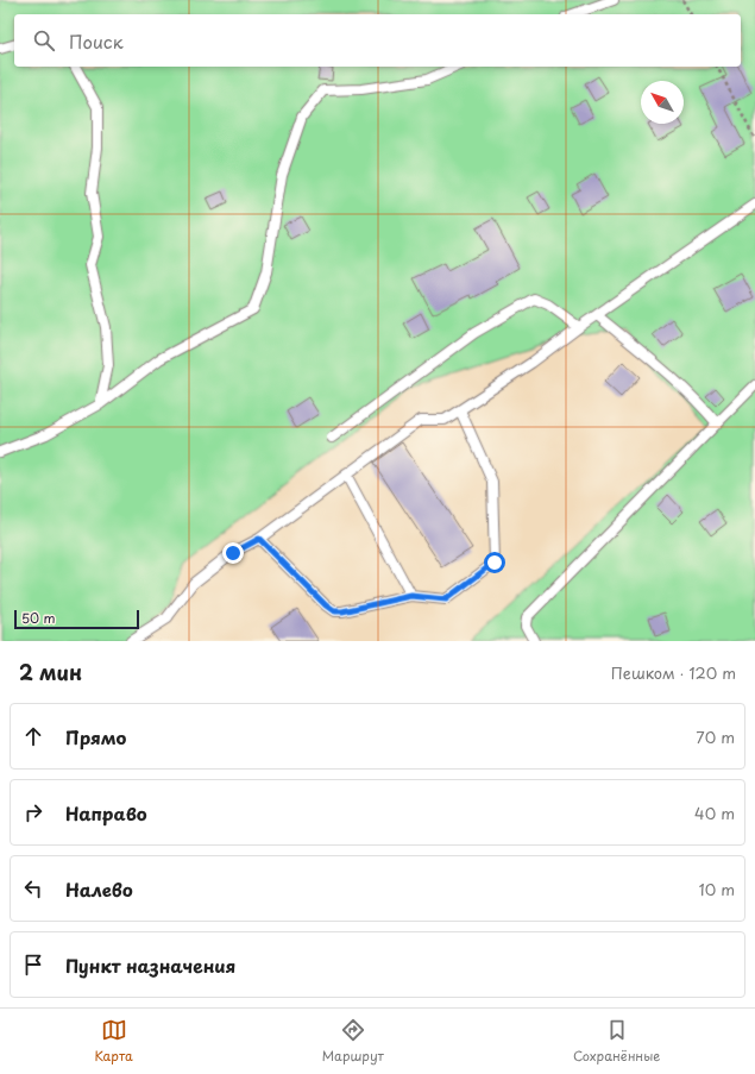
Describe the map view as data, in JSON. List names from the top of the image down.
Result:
{
  "scale_bar": "50 m",
  "north": "top left",
  "page": {
    "search": "Поиск",
    "scale": "50 m",
    "heading": ["2 мин", "Пешком · 120 m"],
    "list": [
      ["Прямо", "70 m"],
      ["Направо", "40 m"],
      ["Налево", "10 m"],
      "Пункт назначения"
    ],
    "nav": ["Карта", "Маршрут", "Сохранённые"]
  }
}
